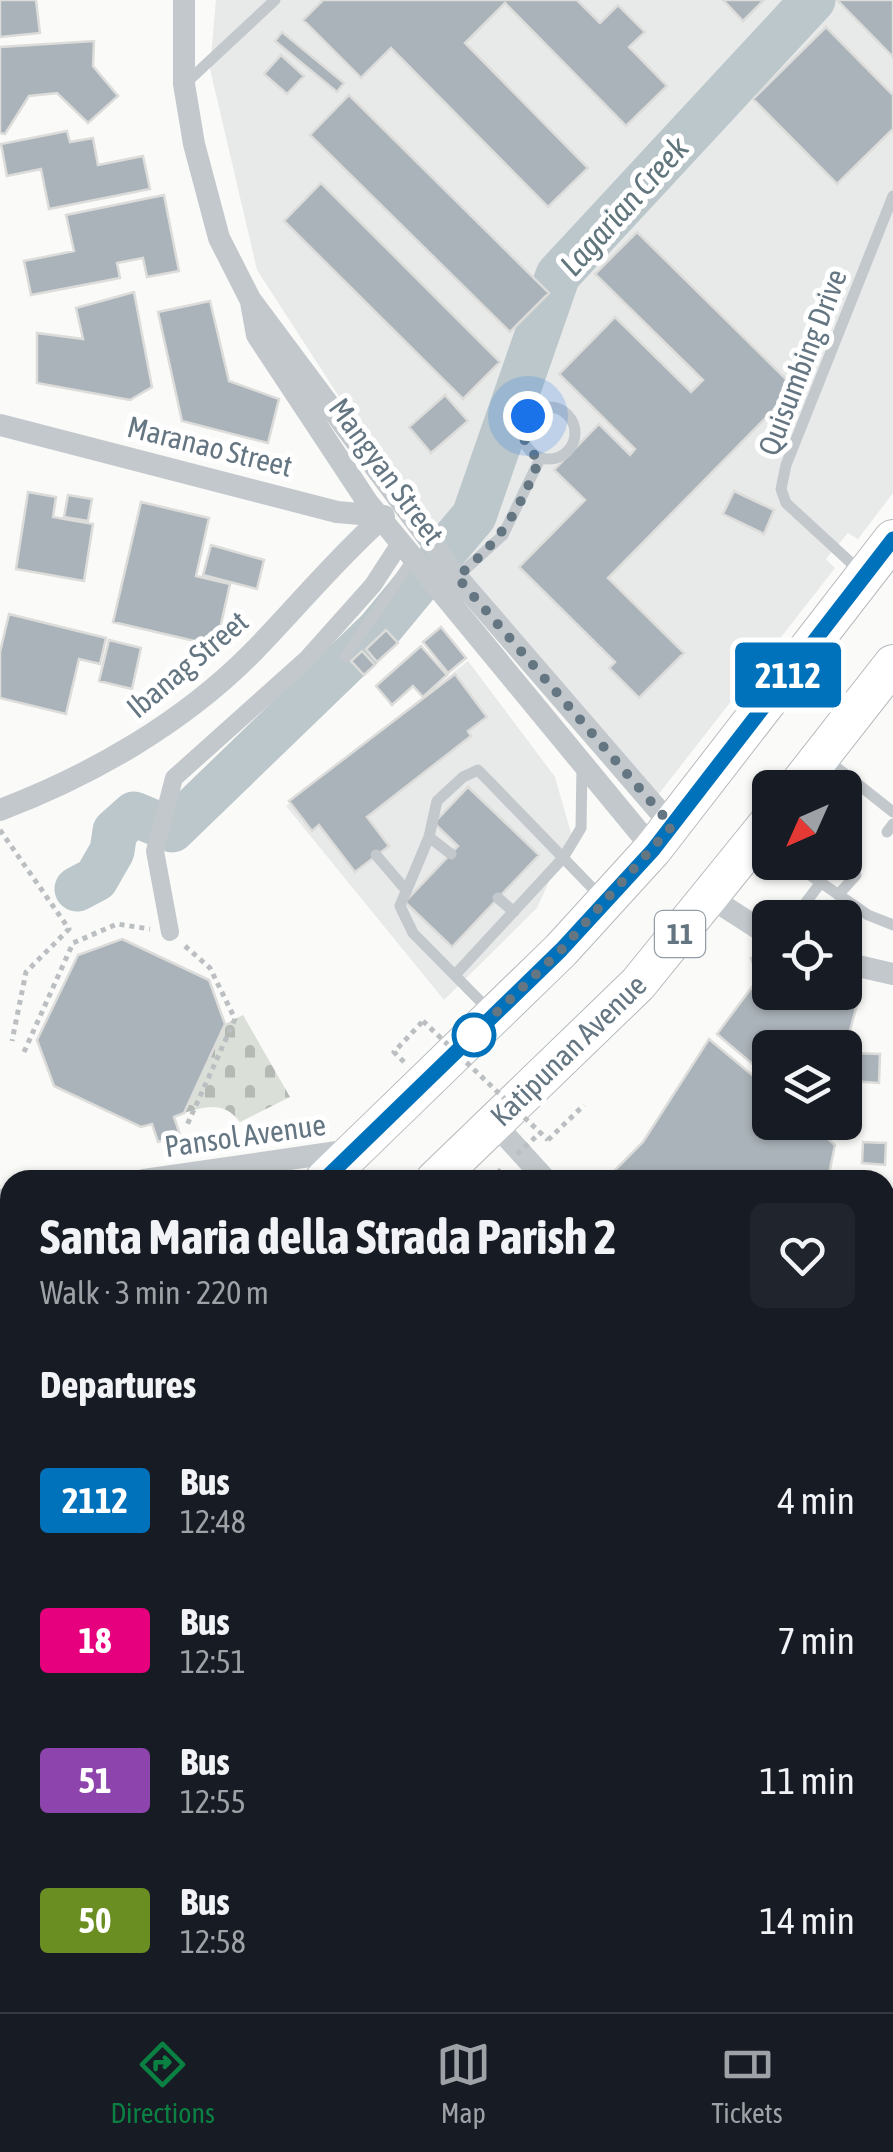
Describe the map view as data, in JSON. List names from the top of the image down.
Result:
{
  "streets": {
    "main road": ["11", "Katipunan Avenue"],
    "street": [
      "Maranao Street",
      "Mangyan Street",
      "Ibanag Street",
      "Pansol Avenue"
    ],
    "lane": ["Quisumbing Drive"]
  },
  "crossings": [
    ["Quisumbing Drive", "11"],
    ["Maranao Street", "Mangyan Street"],
    ["Maranao Street", "Ibanag Street"],
    ["Mangyan Street", "Ibanag Street"],
    ["Mangyan Street", "11"]
  ],
  "water": ["Lagarian Creek"],
  "lines": ["bus line 2112"],
  "north": "bottom left",
  "page": {
    "on_map": "2112",
    "heading": [
      ["Santa Maria della Strada Parish 2", "Walk · 3 min · 220 m"],
      "Departures"
    ],
    "list": [
      {
        "mark": "2112",
        "name": "Bus",
        "note": "12:48",
        "value": "4 min"
      },
      {
        "mark": "18",
        "name": "Bus",
        "note": "12:51",
        "value": "7 min"
      },
      {
        "mark": "51",
        "name": "Bus",
        "note": "12:55",
        "value": "11 min"
      },
      {
        "mark": "50",
        "name": "Bus",
        "note": "12:58",
        "value": "14 min"
      }
    ],
    "tabs": ["Directions", "Map", "Tickets"]
  }
}
